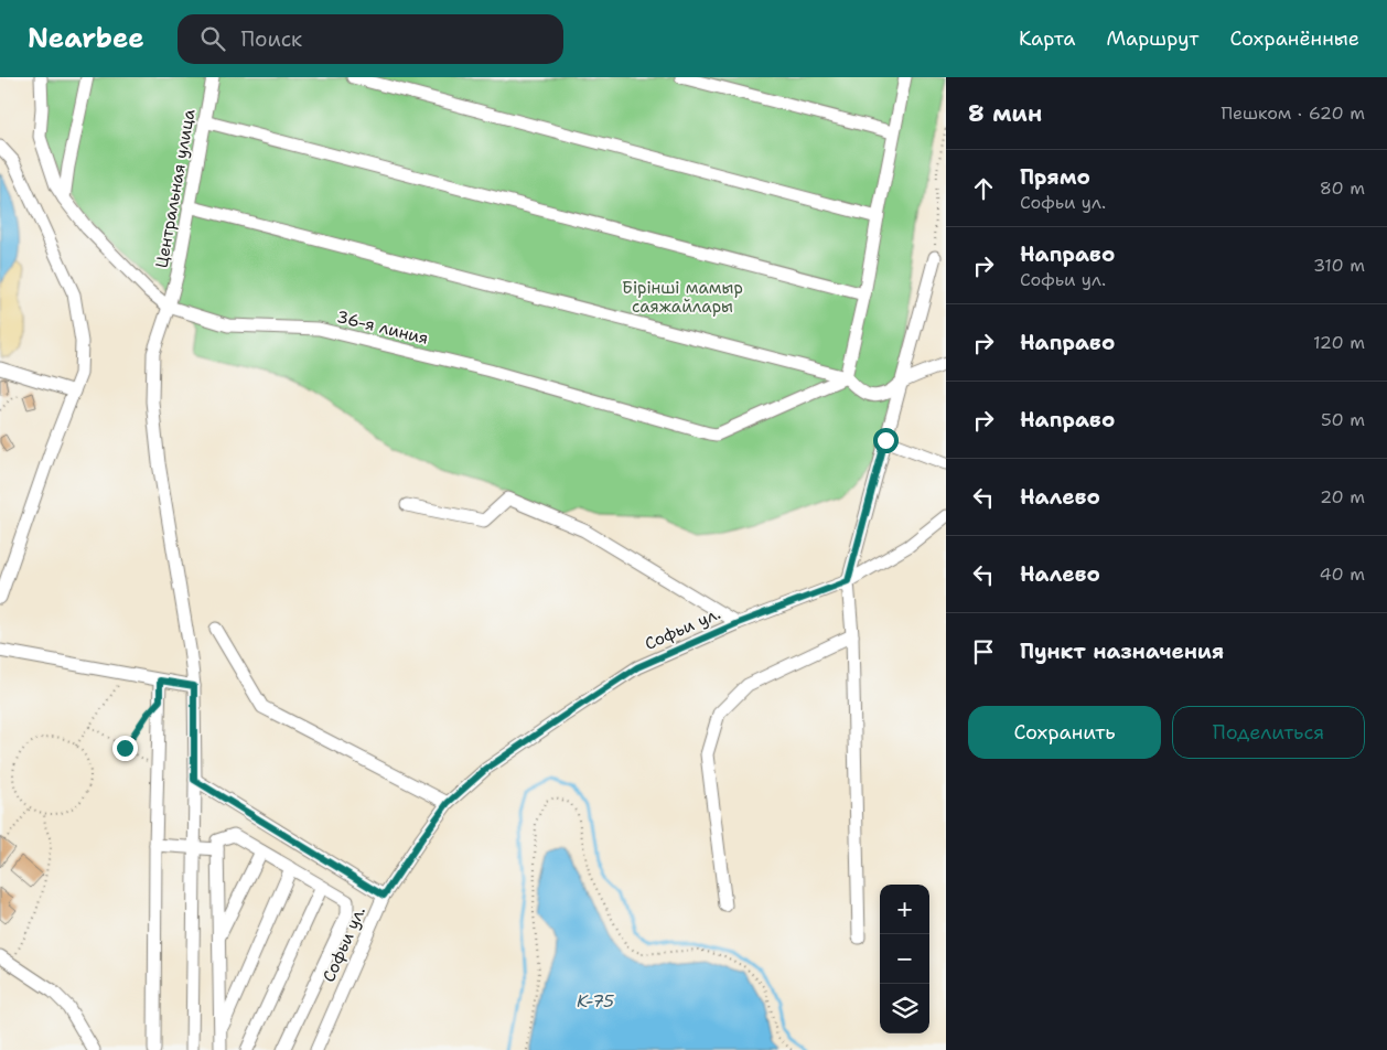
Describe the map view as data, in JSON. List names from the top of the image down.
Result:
{
  "streets": {
    "street": ["Центральная улица", "36-я линия", "Софьи ул."]
  },
  "crossings": [
    ["Центральная улица", "36-я линия"]
  ],
  "water": ["К-75"],
  "parks": ["Бірінші мамыр саяжайлары"],
  "page": {
    "header": "Nearbee",
    "search": "Поиск",
    "nav": ["Карта", "Маршрут", "Сохранённые"],
    "heading": ["8 мин", "Пешком · 620 m"],
    "list": [
      ["Прямо", "Софьи ул.", "80 m"],
      ["Направо", "Софьи ул.", "310 m"],
      ["Направо", "120 m"],
      ["Направо", "50 m"],
      ["Налево", "20 m"],
      ["Налево", "40 m"],
      "Пункт назначения"
    ],
    "buttons": ["Сохранить", "Поделиться"],
    "map_buttons": ["+", "−"]
  }
}
